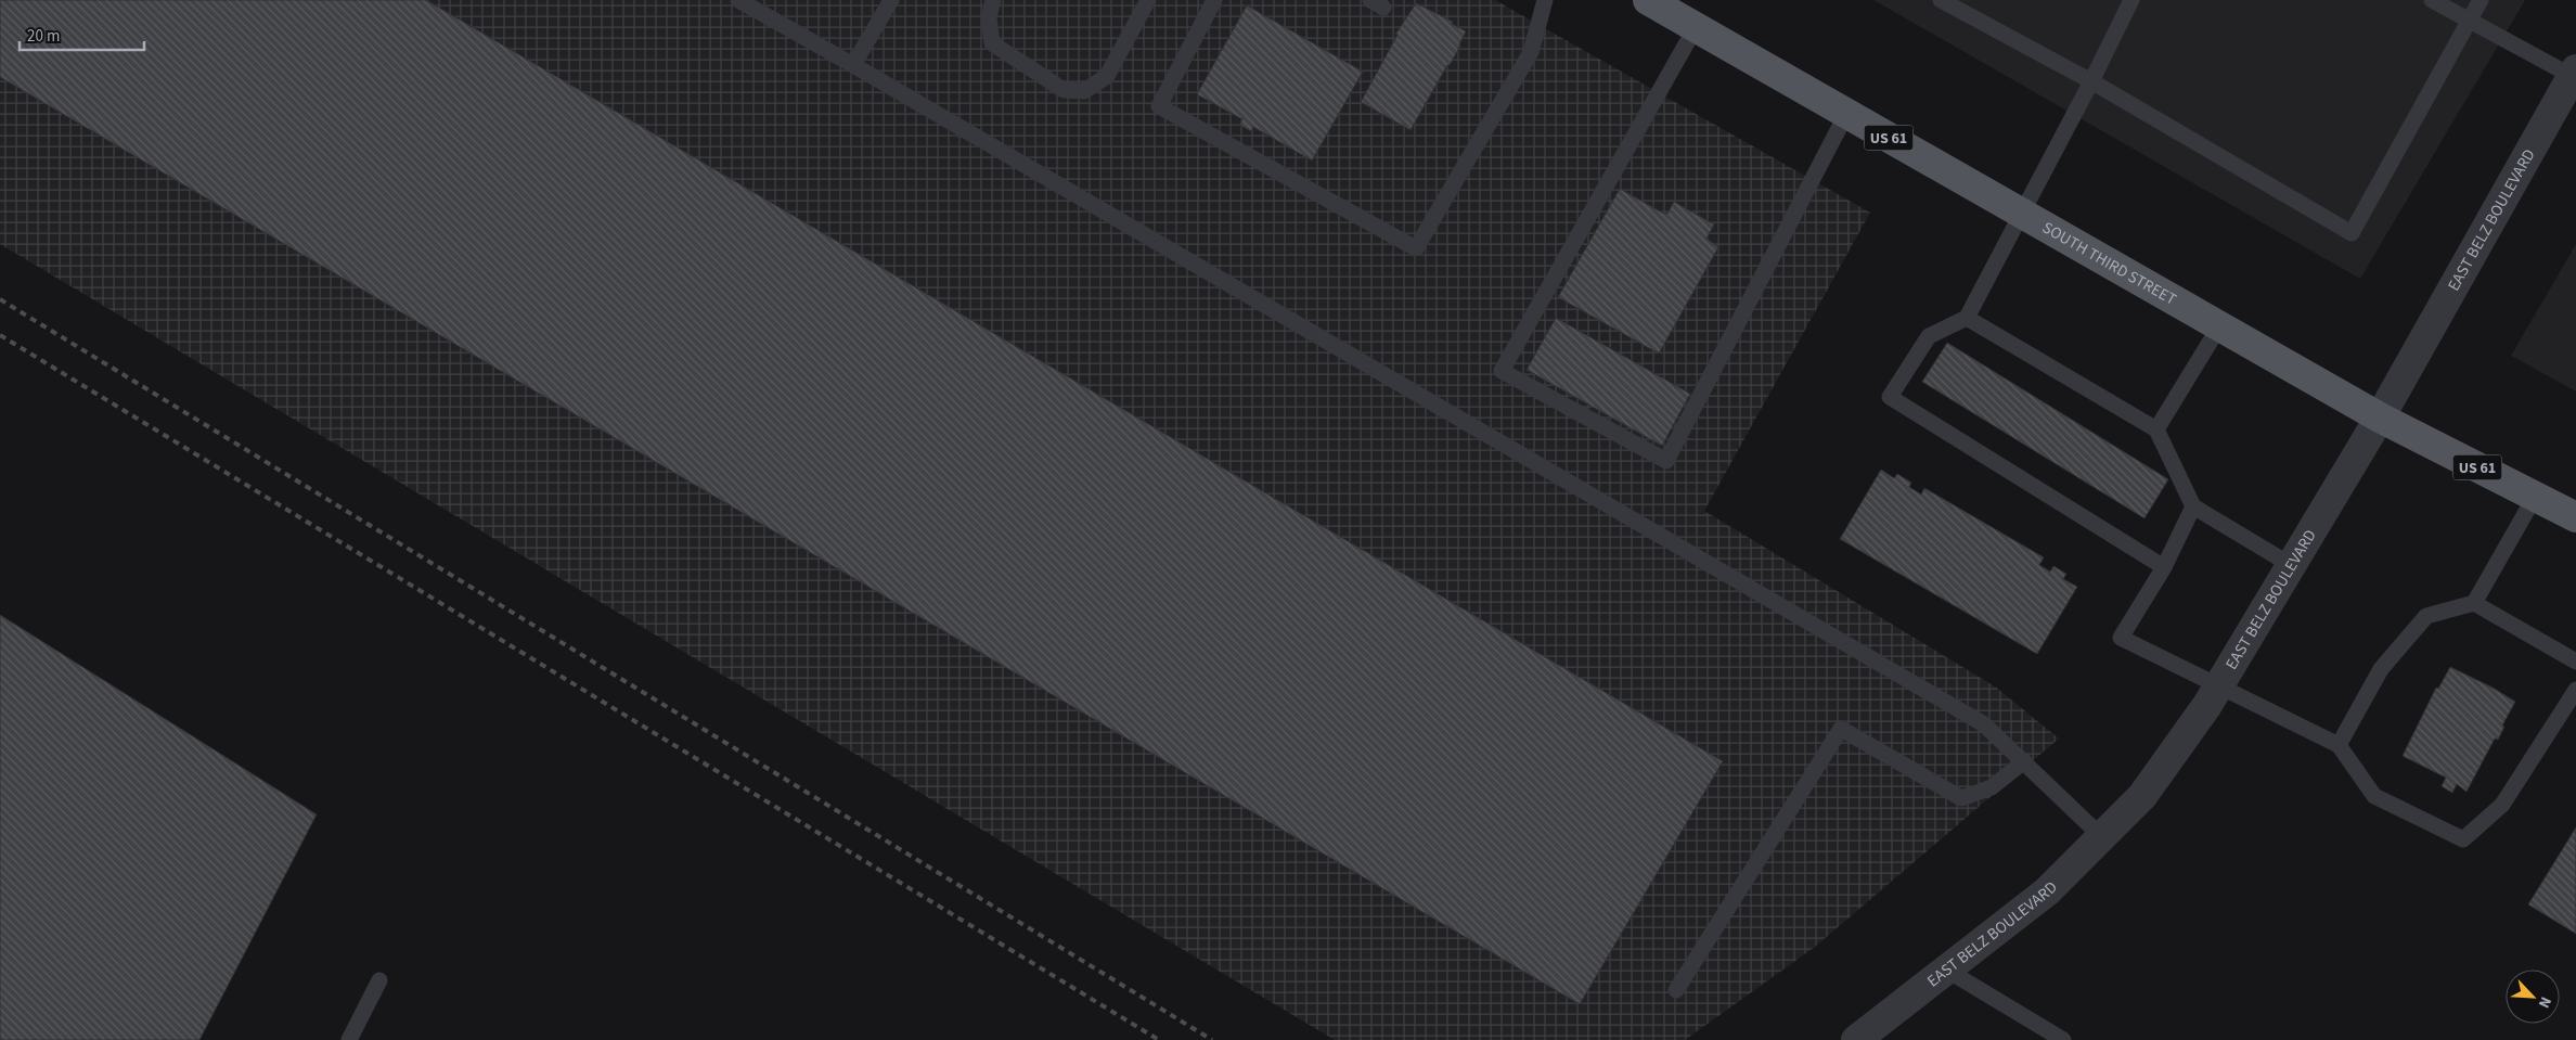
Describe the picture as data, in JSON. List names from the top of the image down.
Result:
{
  "streets": {
    "main road": ["US 61", "SOUTH THIRD STREET"],
    "street": ["EAST BELZ BOULEVARD"]
  },
  "crossings": [
    ["EAST BELZ BOULEVARD", "SOUTH THIRD STREET"]
  ],
  "scale_bar": "20 m",
  "north": "bottom right"
}
